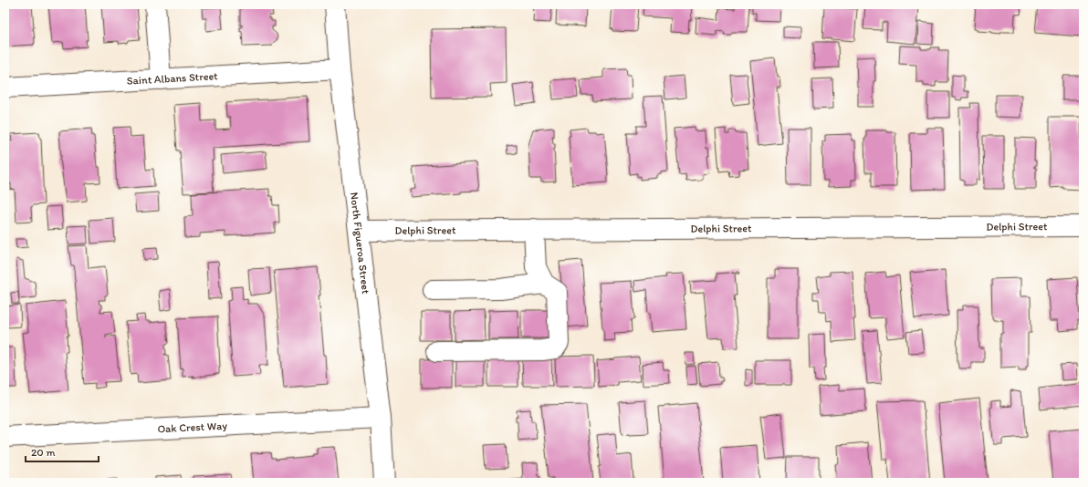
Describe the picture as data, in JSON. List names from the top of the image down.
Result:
{
  "streets": {
    "street": [
      "Saint Albans Street",
      "Delphi Street",
      "North Figueroa Street",
      "Oak Crest Way"
    ]
  },
  "crossings": [
    ["Saint Albans Street", "North Figueroa Street"],
    ["Delphi Street", "North Figueroa Street"],
    ["North Figueroa Street", "Oak Crest Way"]
  ],
  "scale_bar": "20 m"
}
